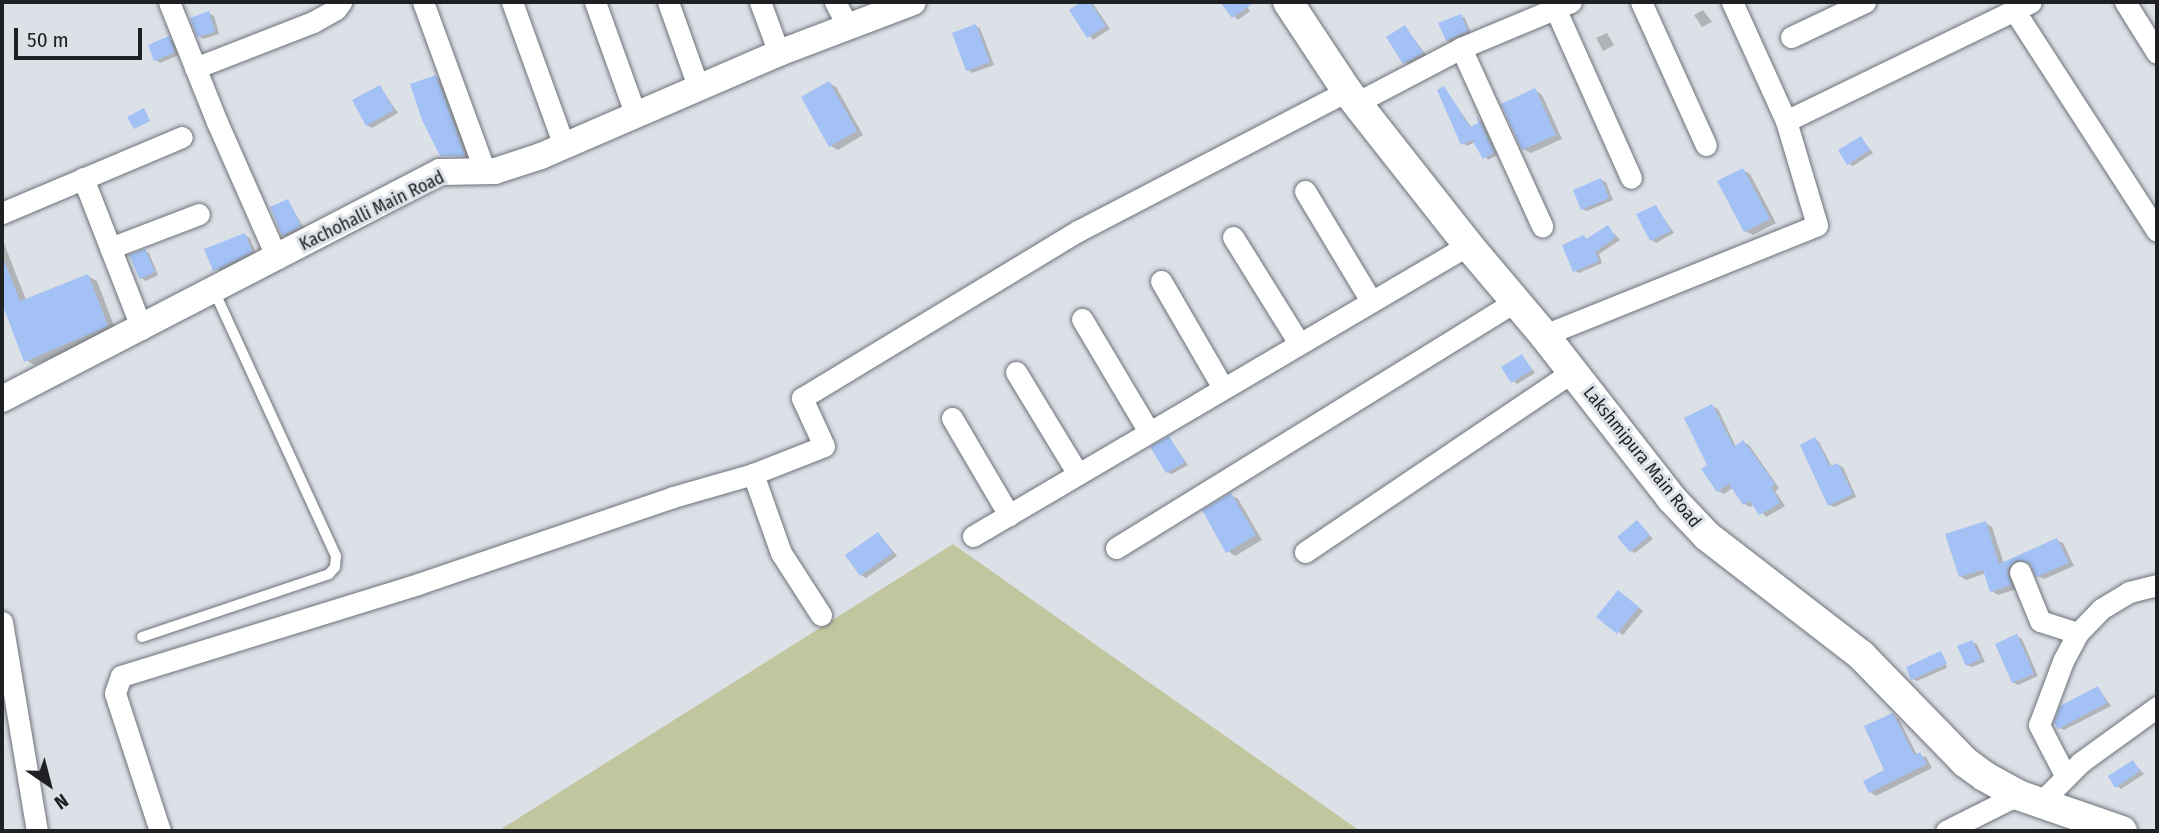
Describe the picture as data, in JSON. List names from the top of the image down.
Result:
{
  "streets": {
    "main road": ["Lakshmipura Main Road"],
    "street": ["Kachohalli Main Road"]
  },
  "scale_bar": "50 m",
  "north": "bottom right"
}
